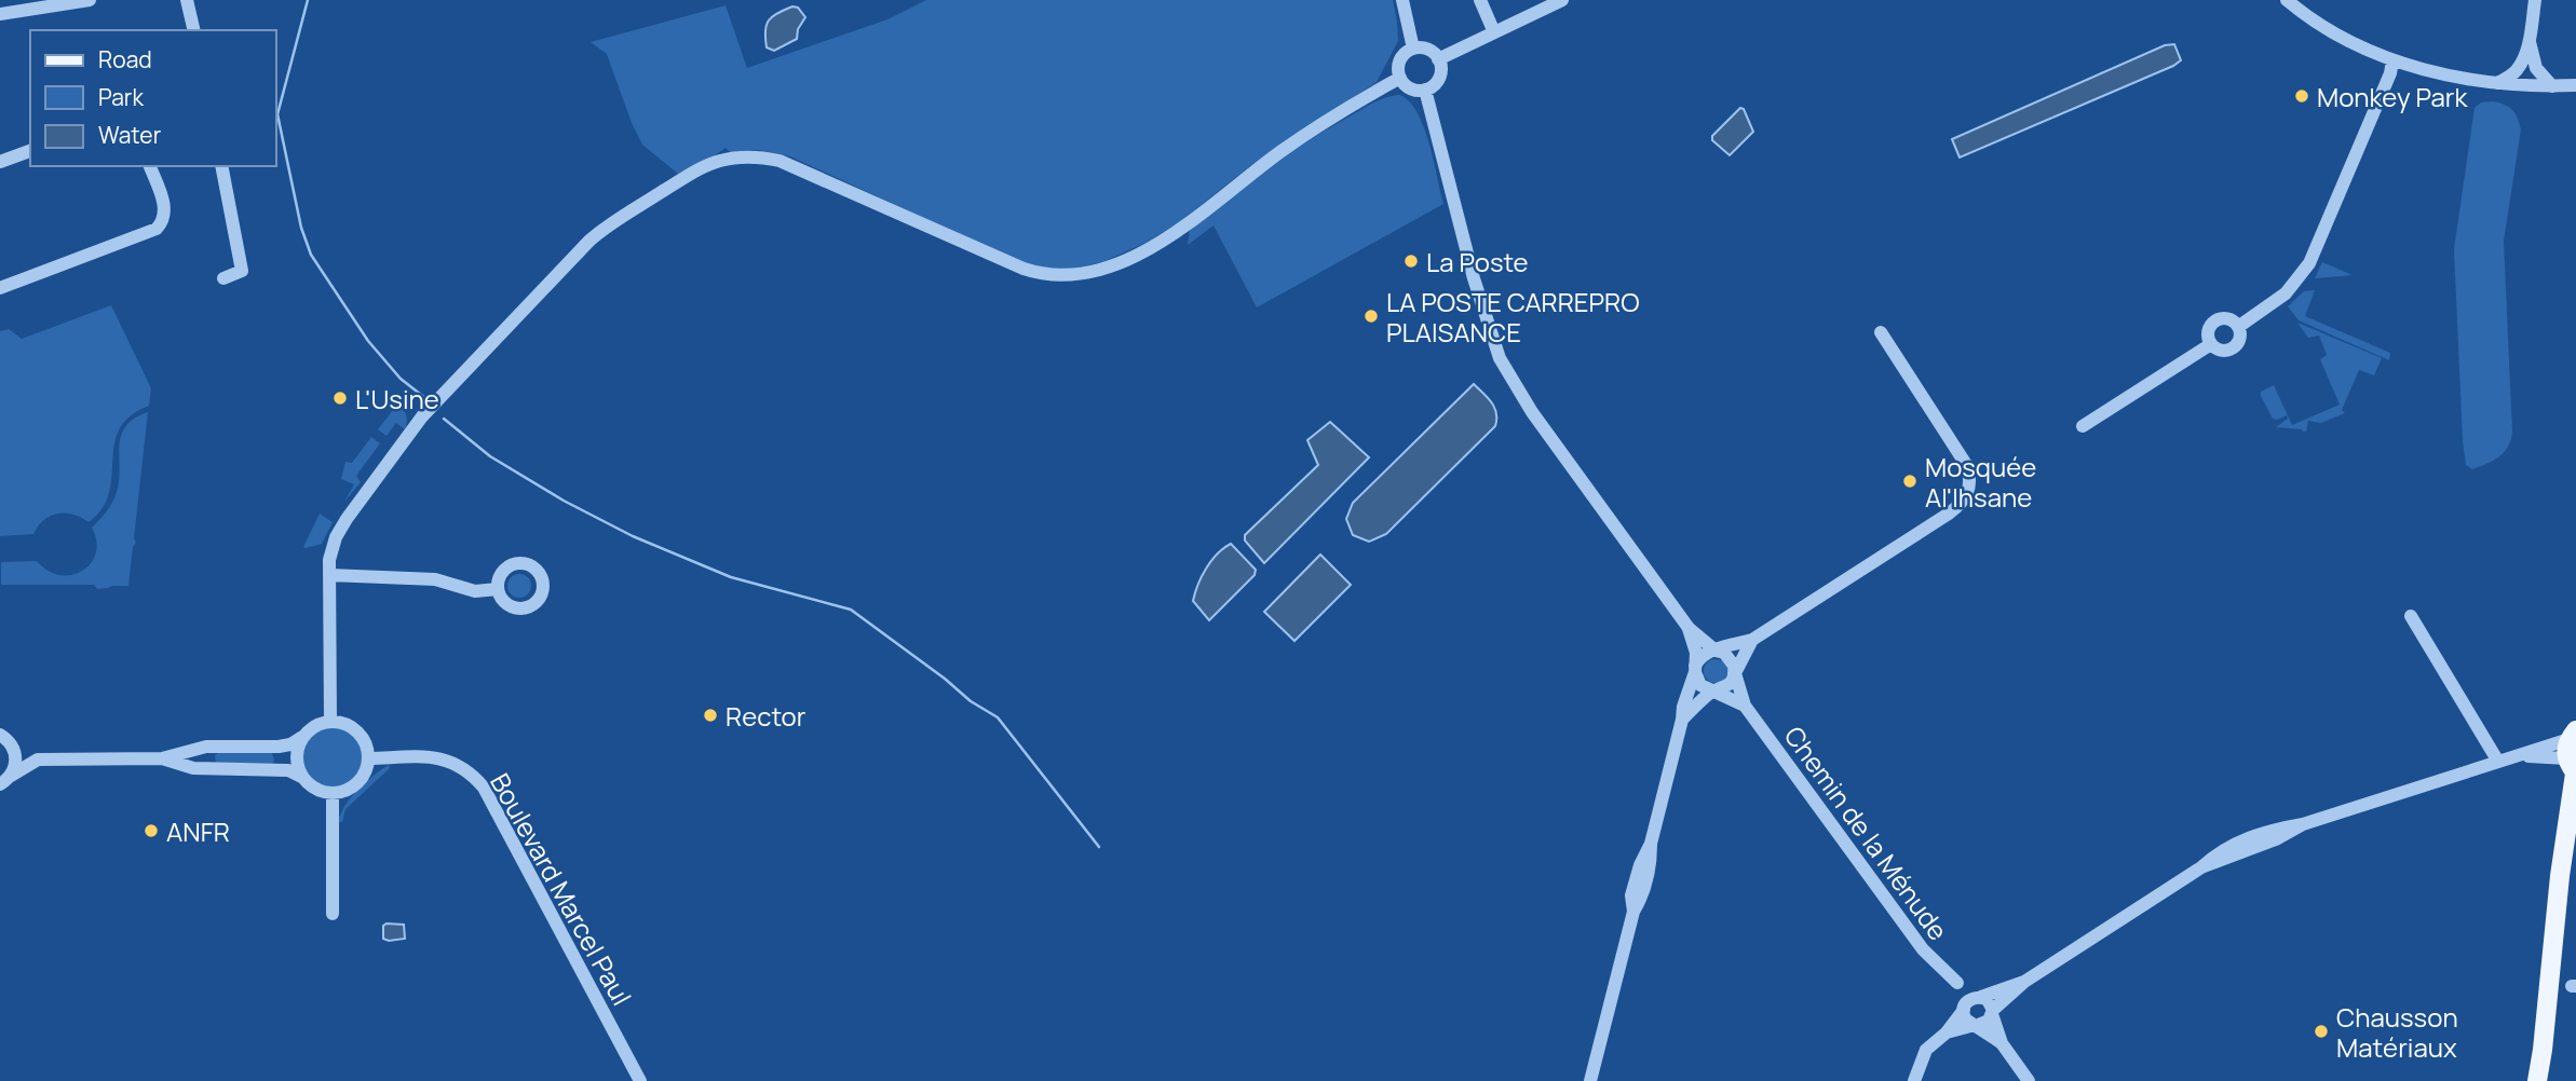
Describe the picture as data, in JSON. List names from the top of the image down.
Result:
{
  "streets": {
    "street": ["Chemin de la Ménude", "Boulevard Marcel Paul"]
  },
  "places": [
    "Monkey Park",
    "La Poste",
    "LA POSTE CARREPRO PLAISANCE",
    "L'Usine",
    "Mosquée Al'Ihsane",
    "Rector",
    "ANFR",
    "Chausson Matériaux"
  ],
  "legend": ["Road", "Park", "Water"]
}
